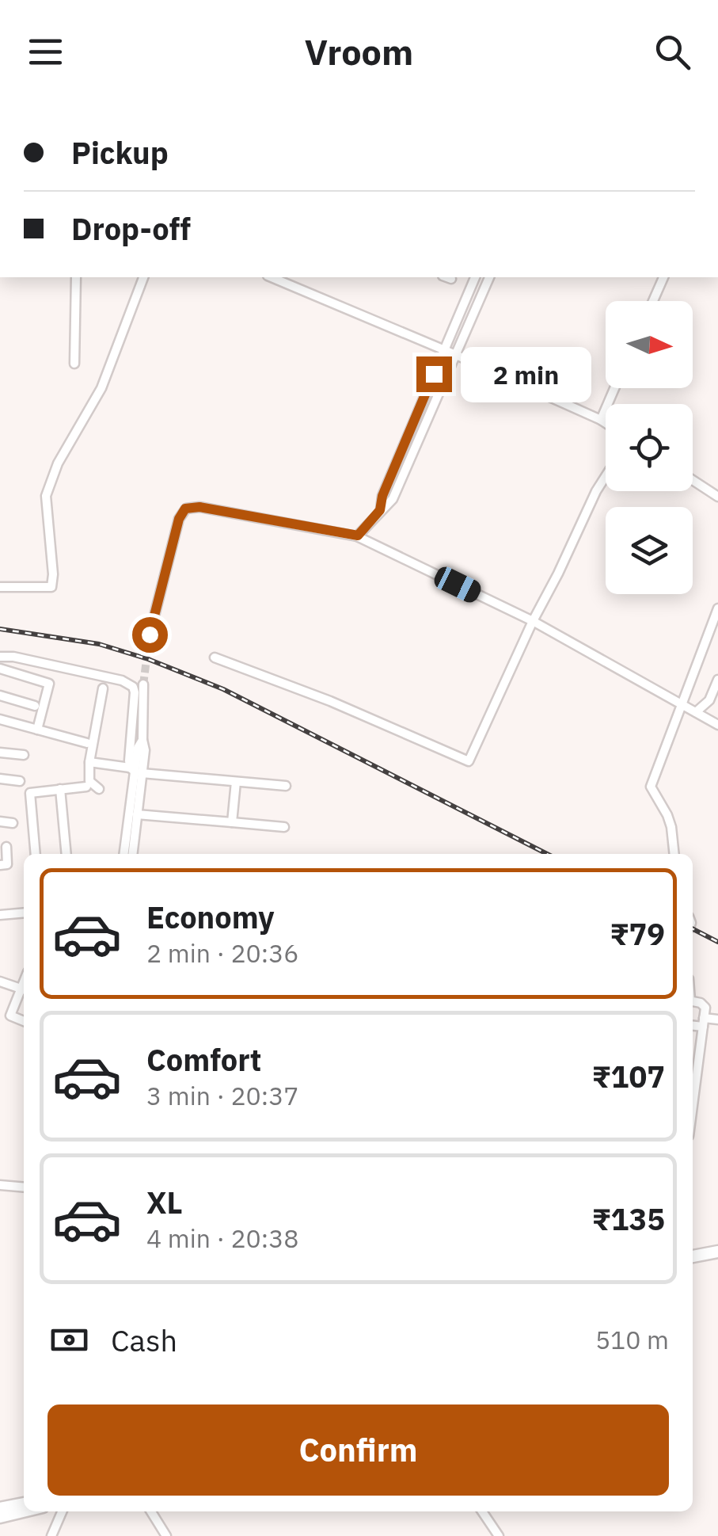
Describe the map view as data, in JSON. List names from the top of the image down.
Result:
{
  "north": "right",
  "page": {
    "header": "Vroom",
    "banner": ["Pickup", "Drop-off"],
    "bubble": "2 min",
    "list": [
      {
        "name": "Economy",
        "note": "2 min · 20:36",
        "value": "₹79"
      },
      {
        "name": "Comfort",
        "note": "3 min · 20:37",
        "value": "₹107"
      },
      {
        "name": "XL",
        "note": "4 min · 20:38",
        "value": "₹135"
      }
    ],
    "pay": ["Cash", "510 m"],
    "buttons": "Confirm"
  }
}
